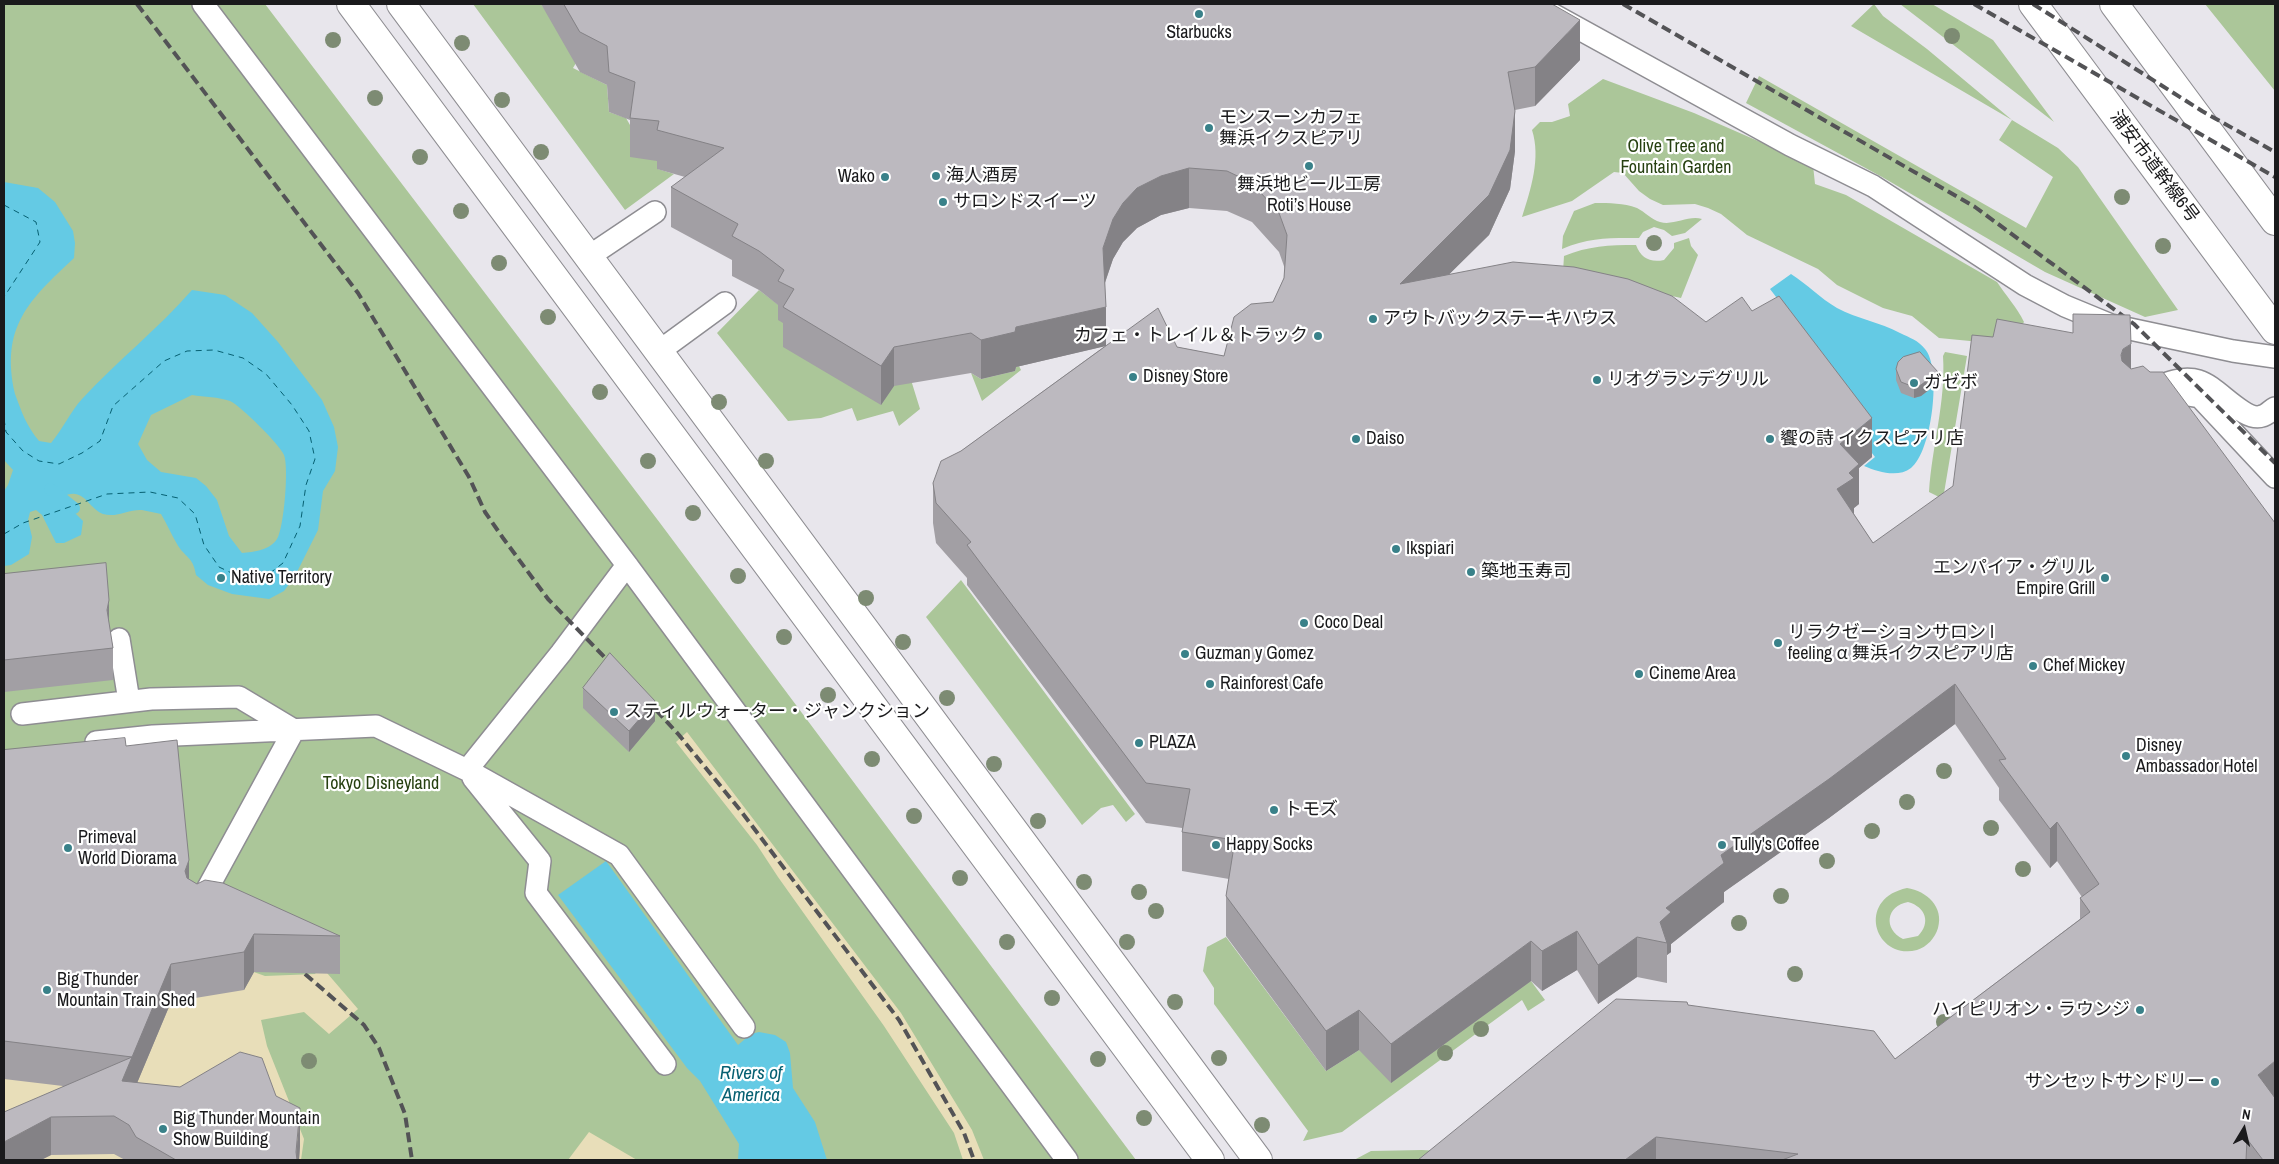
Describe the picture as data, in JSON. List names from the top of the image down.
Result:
{
  "streets": {
    "street": ["浦安市道幹線6号"]
  },
  "water": ["Rivers of America"],
  "parks": ["Olive Tree and Fountain Garden", "Tokyo Disneyland"],
  "places": [
    "Starbucks",
    "モンスーンカフェ 舞浜イクスピアリ",
    "舞浜地ビール工房 Roti’s House",
    "海人酒房",
    "Wako",
    "サロンドスイーツ",
    "アウトバックステーキハウス",
    "カフェ・トレイル＆トラック",
    "Disney Store",
    "リオグランデグリル",
    "ガゼボ",
    "Daiso",
    "饗の詩 イクスピアリ店",
    "Ikspiari",
    "築地玉寿司",
    "Native Territory",
    "エンパイア・グリル Empire Grill",
    "Coco Deal",
    "リラクゼーションサロン I feeling α 舞浜イクスピアリ店",
    "Guzman y Gomez",
    "Chef Mickey",
    "Cineme Area",
    "Rainforest Cafe",
    "スティルウォーター・ジャンクション",
    "PLAZA",
    "Disney Ambassador Hotel",
    "トモズ",
    "Happy Socks",
    "Tully's Coffee",
    "Primeval World Diorama",
    "Big Thunder Mountain Train Shed",
    "ハイピリオン・ラウンジ",
    "サンセットサンドリー",
    "Big Thunder Mountain Show Building"
  ],
  "north": "top"
}
